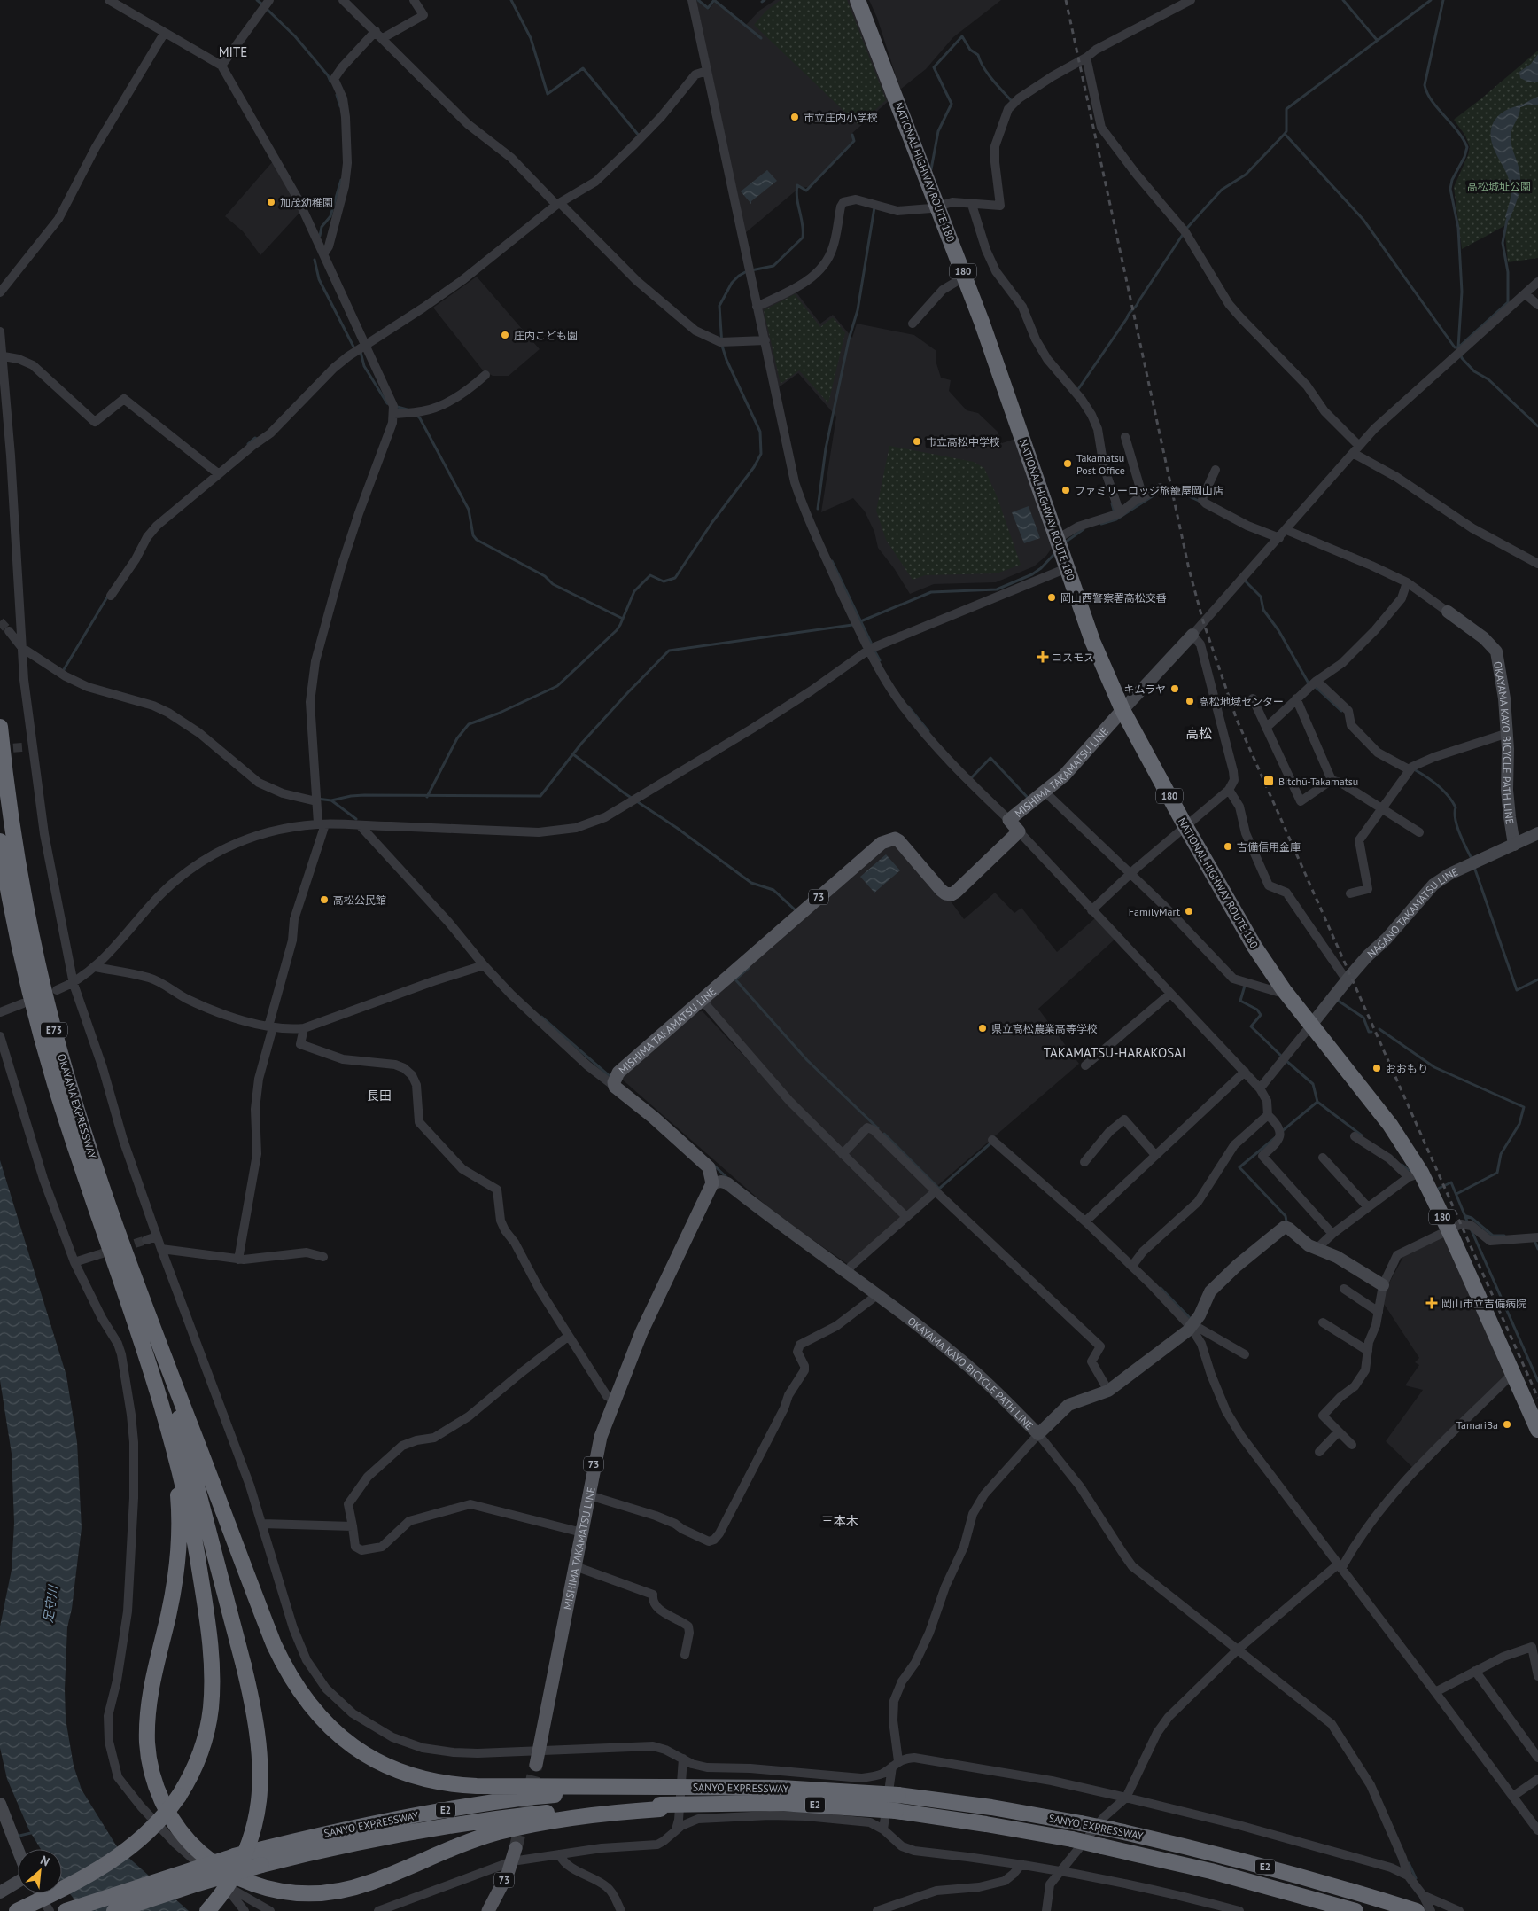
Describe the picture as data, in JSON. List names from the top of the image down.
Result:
{
  "streets": {
    "highway": [
      "NATIONAL HIGHWAY ROUTE 180",
      "180",
      "E73",
      "OKAYAMA EXPRESSWAY",
      "SANYO EXPRESSWAY",
      "E2"
    ],
    "main road": [
      "OKAYAMA KAYO BICYCLE PATH LINE",
      "MISHIMA TAKAMATSU LINE",
      "73",
      "NAGANO TAKAMATSU LINE"
    ]
  },
  "crossings": [
    ["NATIONAL HIGHWAY ROUTE 180", "MISHIMA TAKAMATSU LINE"],
    ["NATIONAL HIGHWAY ROUTE 180", "NAGANO TAKAMATSU LINE"],
    ["OKAYAMA KAYO BICYCLE PATH LINE", "MISHIMA TAKAMATSU LINE"],
    ["OKAYAMA KAYO BICYCLE PATH LINE", "NAGANO TAKAMATSU LINE"]
  ],
  "districts": [
    "MITE",
    "高松",
    "TAKAMATSU-HARAKOSAI",
    "長田",
    "三本木"
  ],
  "water": ["足守川"],
  "parks": ["高松城址公園"],
  "places": {
    "other": [
      "市立庄内小学校",
      "加茂幼稚園",
      "庄内こども園",
      "市立高松中学校",
      "Takamatsu Post Office",
      "ファミリーロッジ旅籠屋岡山店",
      "岡山西警察署高松交番",
      "キムラヤ",
      "高松地域センター",
      "吉備信用金庫",
      "高松公民館",
      "FamilyMart",
      "県立高松農業高等学校",
      "おおもり",
      "TamariBa"
    ],
    "health": ["コスモス", "岡山市立吉備病院"],
    "transit": ["Bitchū-Takamatsu"]
  },
  "north": "top right"
}
